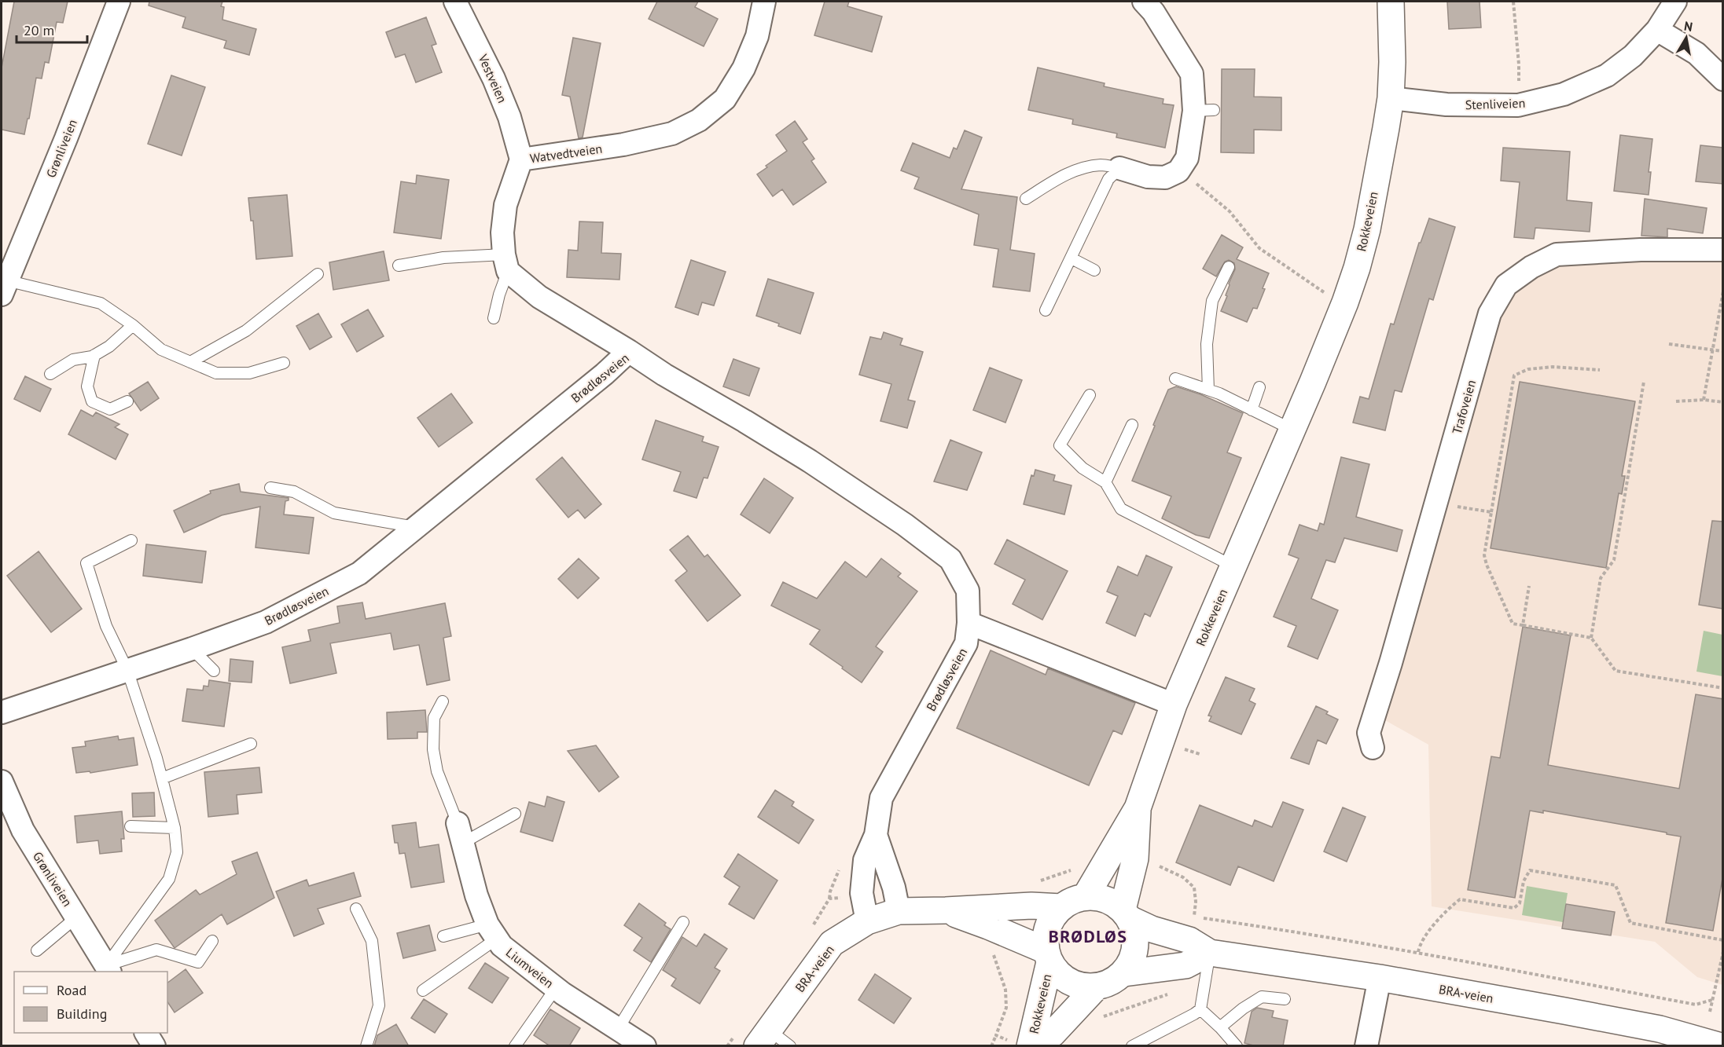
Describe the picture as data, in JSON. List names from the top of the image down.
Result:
{
  "streets": {
    "main road": ["Rokkeveien", "BRA-veien"],
    "street": [
      "Vestveien",
      "Stenliveien",
      "Grønliveien",
      "Watvedtveien",
      "Brødløsveien",
      "Trafoveien",
      "Liumveien"
    ]
  },
  "crossings": [
    ["Vestveien", "Watvedtveien"],
    ["Stenliveien", "Rokkeveien"],
    ["Rokkeveien", "BRA-veien"],
    ["Brødløsveien", "BRA-veien"]
  ],
  "districts": ["BRØDLØS"],
  "legend": ["Road", "Building"],
  "scale_bar": "20 m",
  "north": "top"
}
